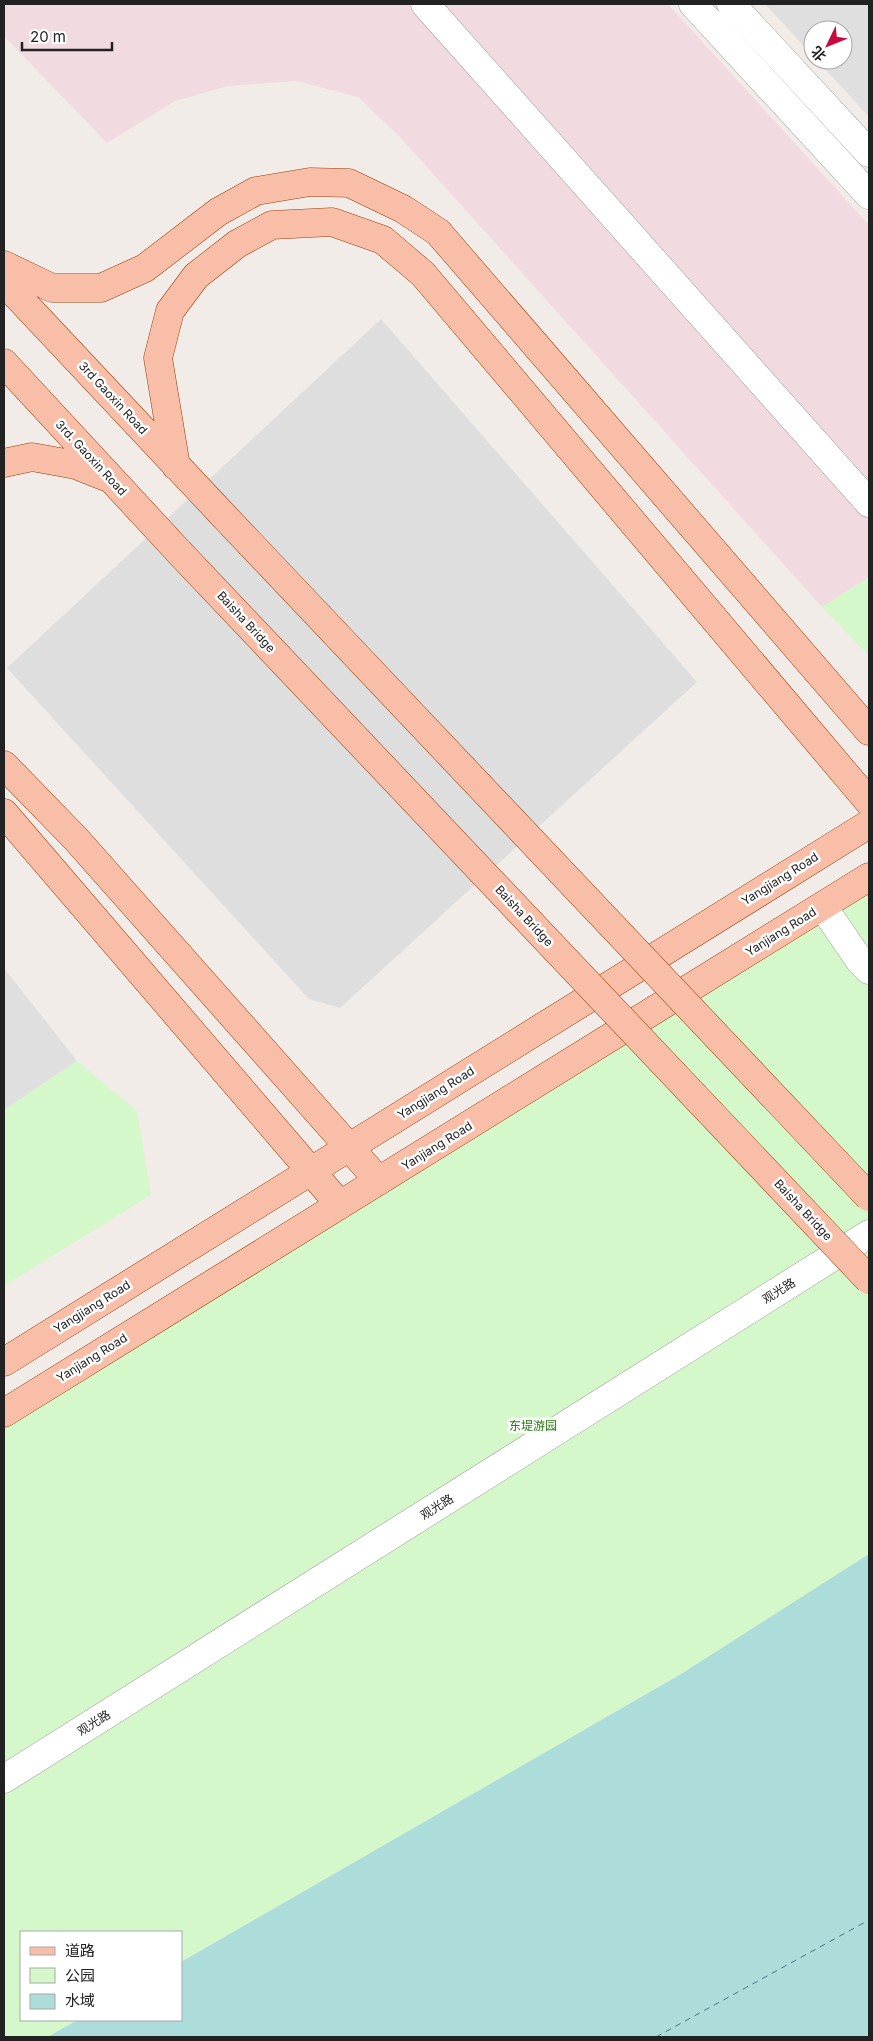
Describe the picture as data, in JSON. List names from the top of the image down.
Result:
{
  "streets": {
    "main road": [
      "3rd Gaoxin Road",
      "3rd. Gaoxin Road",
      "Baisha Bridge",
      "Yangjiang Road",
      "Yanjiang Road"
    ],
    "street": ["观光路"]
  },
  "crossings": [
    ["3rd. Gaoxin Road", "Baisha Bridge"]
  ],
  "parks": ["东堤游园"],
  "legend": ["道路", "公园", "水域"],
  "scale_bar": "20 m",
  "north": "bottom left"
}
